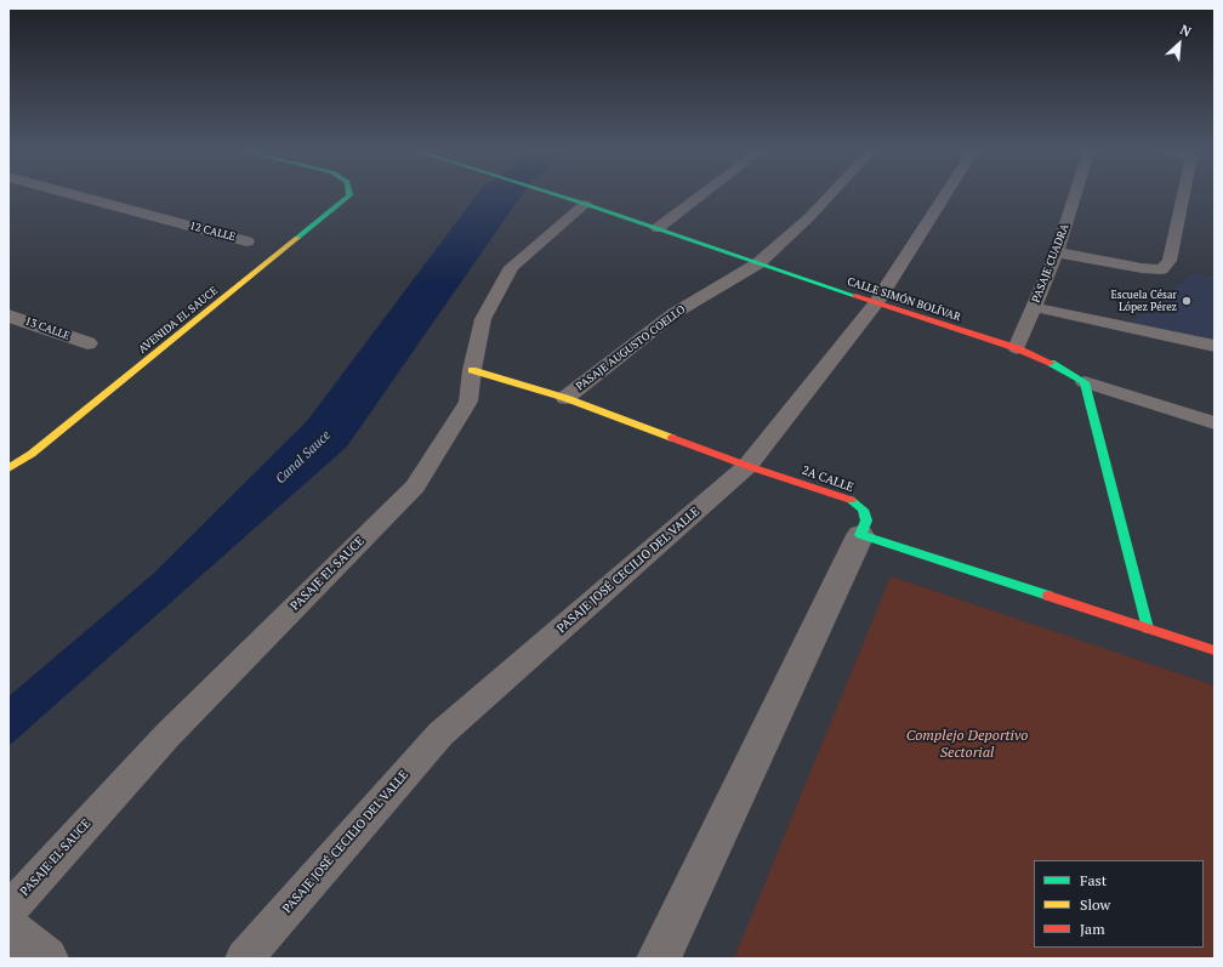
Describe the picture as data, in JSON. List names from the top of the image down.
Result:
{
  "streets": {
    "street": [
      "12 CALLE",
      "CALLE SIMÓN BOLÍVAR",
      "AVENIDA EL SAUCE",
      "13 CALLE",
      "2A CALLE"
    ],
    "lane": [
      "PASAJE CUADRA",
      "PASAJE AUGUSTO COELLO",
      "PASAJE JOSÉ CECILIO DEL VALLE",
      "PASAJE EL SAUCE"
    ]
  },
  "crossings": [
    ["PASAJE CUADRA", "CALLE SIMÓN BOLÍVAR"],
    ["CALLE SIMÓN BOLÍVAR", "PASAJE AUGUSTO COELLO"],
    ["CALLE SIMÓN BOLÍVAR", "PASAJE JOSÉ CECILIO DEL VALLE"],
    ["CALLE SIMÓN BOLÍVAR", "PASAJE EL SAUCE"],
    ["PASAJE AUGUSTO COELLO", "2A CALLE"],
    ["2A CALLE", "PASAJE JOSÉ CECILIO DEL VALLE"],
    ["2A CALLE", "PASAJE EL SAUCE"]
  ],
  "water": ["Canal Sauce"],
  "parks": ["Complejo Deportivo Sectorial"],
  "places": ["Escuela César López Pérez"],
  "legend": ["Fast", "Slow", "Jam"],
  "north": "top right"
}
